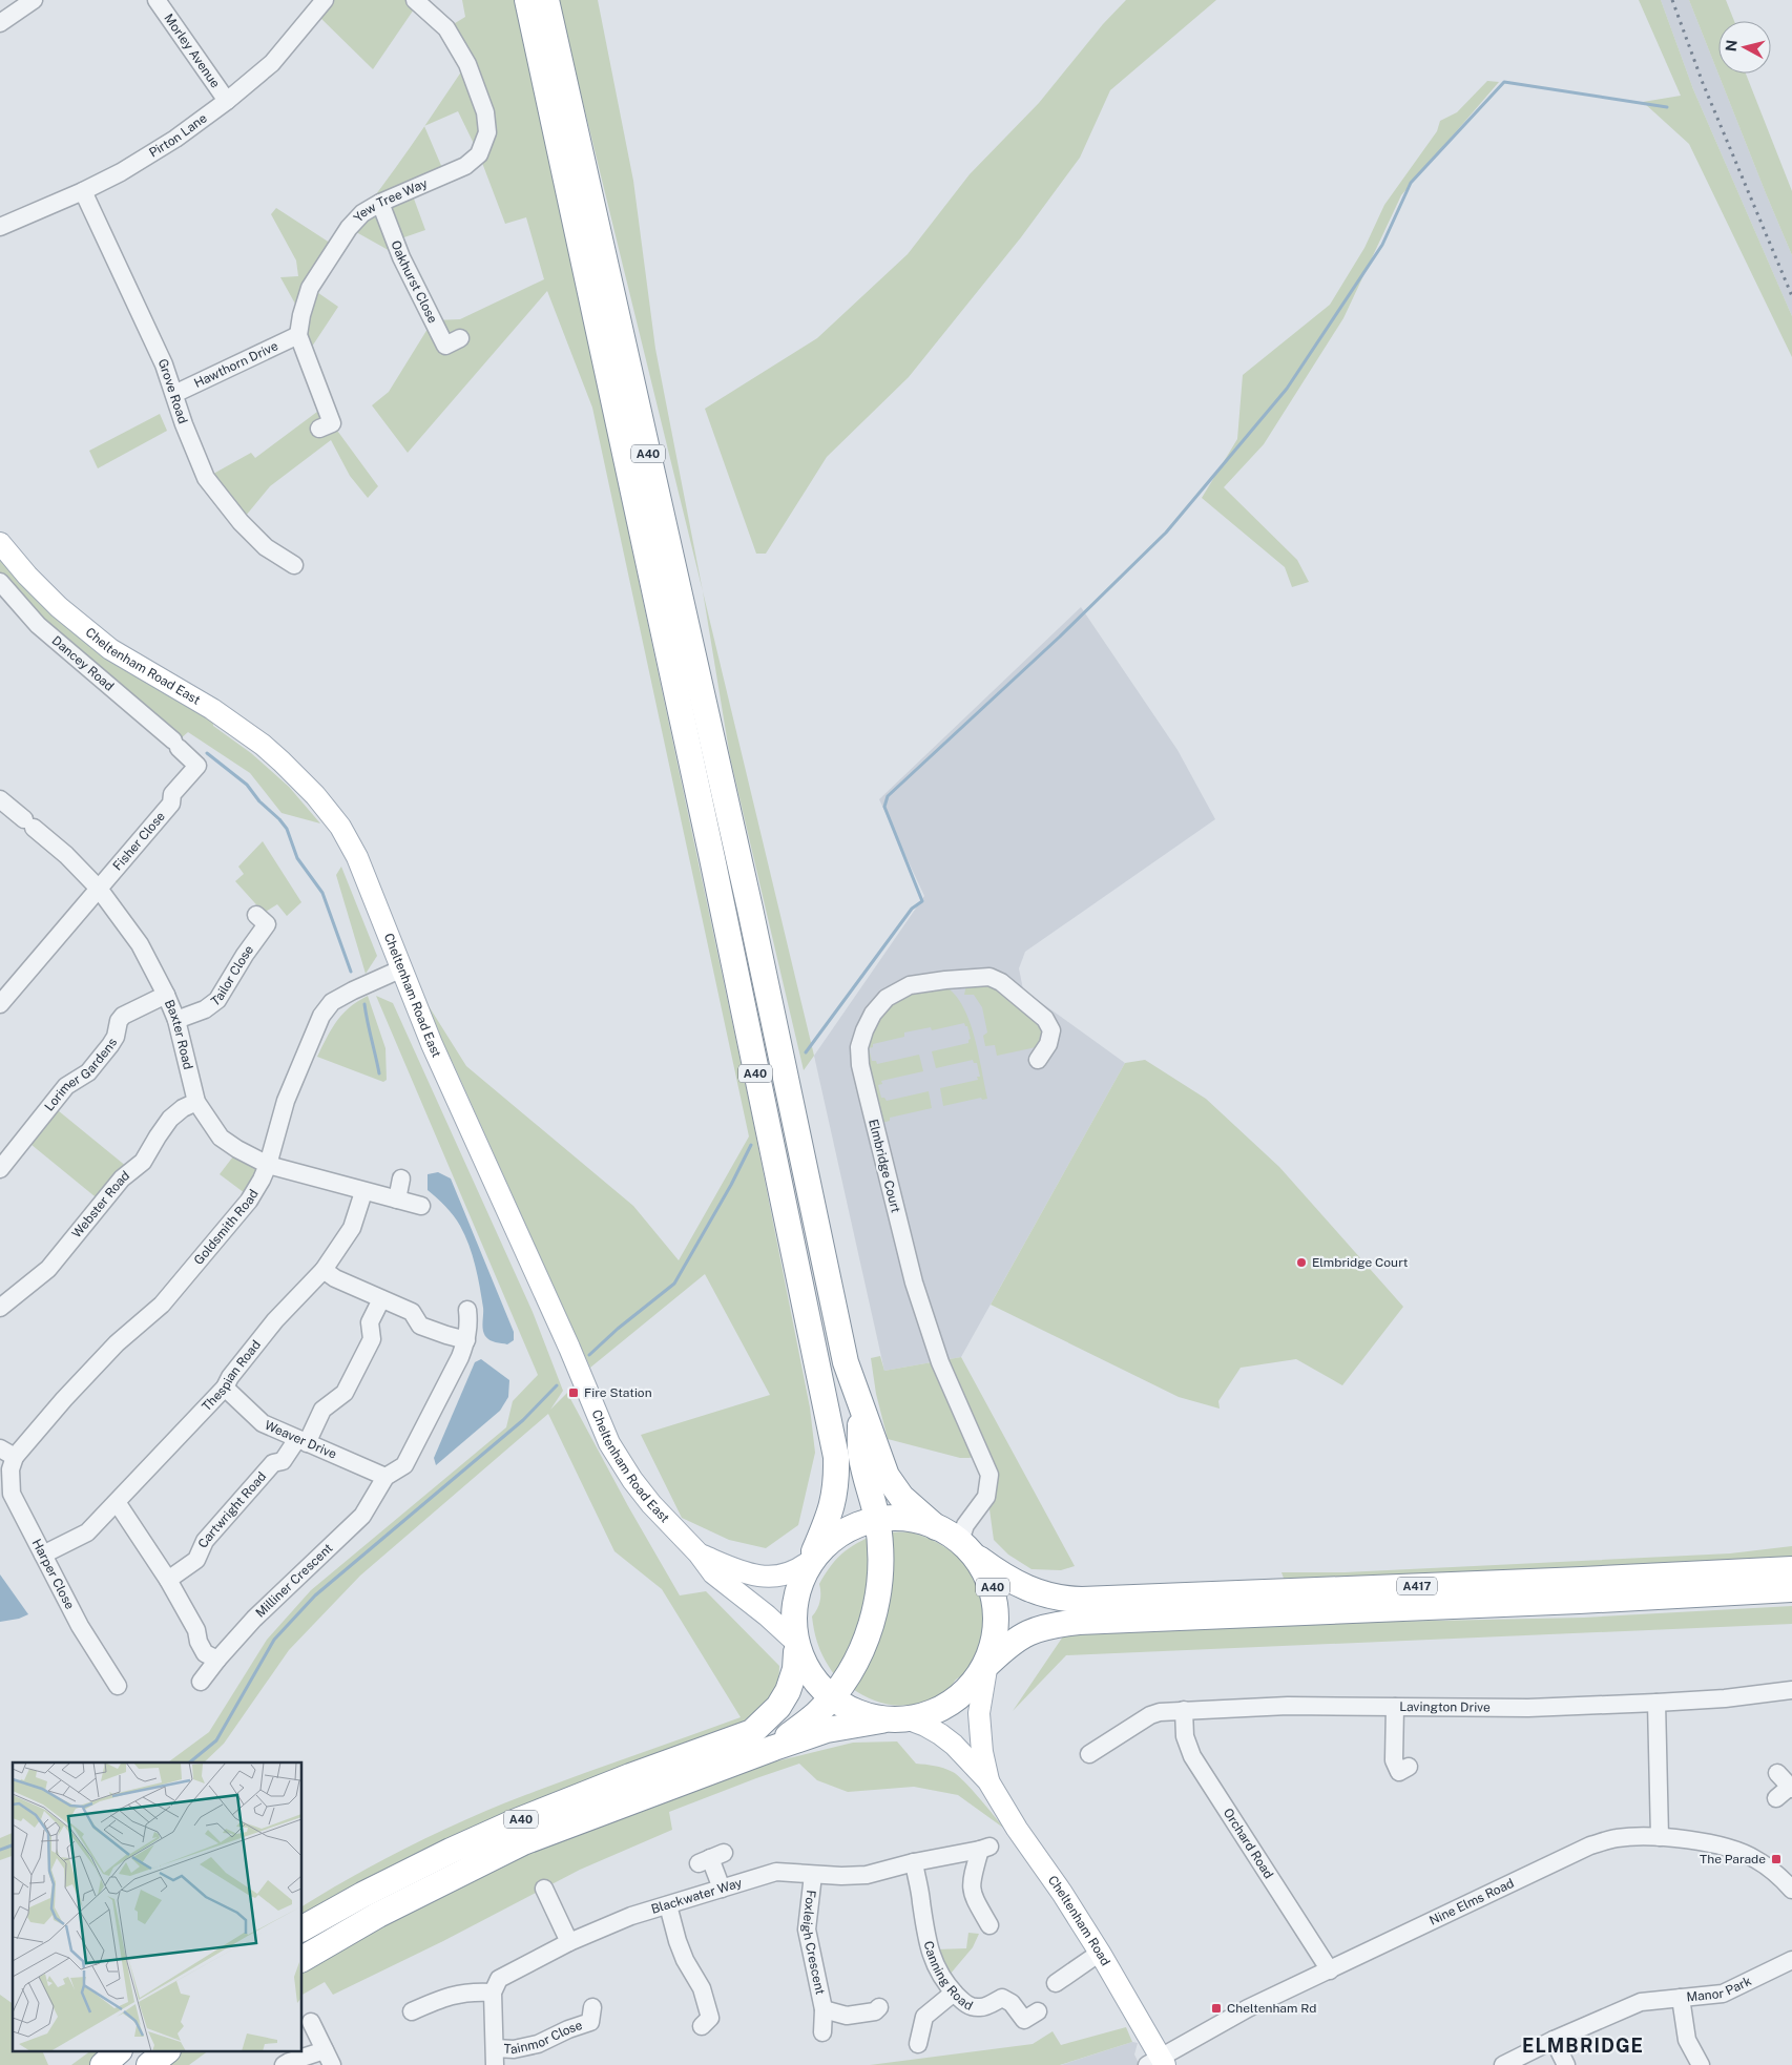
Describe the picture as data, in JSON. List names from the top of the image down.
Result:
{
  "streets": {
    "highway": ["A40", "A417"],
    "main road": ["Cheltenham Road East", "Cheltenham Road"],
    "street": [
      "Morley Avenue",
      "Pirton Lane",
      "Yew Tree Way",
      "Oakhurst Close",
      "Hawthorn Drive",
      "Grove Road",
      "Dancey Road",
      "Fisher Close",
      "Tailor Close",
      "Baxter Road",
      "Lorimer Gardens",
      "Elmbridge Court",
      "Webster Road",
      "Goldsmith Road",
      "Thespian Road",
      "Weaver Drive",
      "Cartwright Road",
      "Harper Close",
      "Milliner Crescent",
      "Lavington Drive",
      "Orchard Road",
      "Blackwater Way",
      "Nine Elms Road",
      "Foxleigh Crescent",
      "Canning Road",
      "Manor Park",
      "Tainmor Close"
    ]
  },
  "crossings": [
    ["Morley Avenue", "Pirton Lane"],
    ["Pirton Lane", "Grove Road"],
    ["Yew Tree Way", "Oakhurst Close"],
    ["Yew Tree Way", "Hawthorn Drive"],
    ["Hawthorn Drive", "Grove Road"],
    ["A40", "Cheltenham Road East"],
    ["A40", "Elmbridge Court"],
    ["A40", "A417"],
    ["A40", "Cheltenham Road"],
    ["Dancey Road", "Fisher Close"],
    ["Cheltenham Road East", "Goldsmith Road"],
    ["Fisher Close", "Baxter Road"],
    ["Tailor Close", "Baxter Road"],
    ["Baxter Road", "Lorimer Gardens"],
    ["Baxter Road", "Webster Road"],
    ["Baxter Road", "Goldsmith Road"],
    ["Goldsmith Road", "Harper Close"],
    ["Thespian Road", "Weaver Drive"],
    ["Thespian Road", "Harper Close"],
    ["Weaver Drive", "Cartwright Road"],
    ["Weaver Drive", "Milliner Crescent"],
    ["A417", "Cheltenham Road"],
    ["Lavington Drive", "Orchard Road"],
    ["Orchard Road", "Nine Elms Road"],
    ["Blackwater Way", "Foxleigh Crescent"],
    ["Blackwater Way", "Canning Road"],
    ["Nine Elms Road", "Cheltenham Road"]
  ],
  "districts": ["ELMBRIDGE"],
  "places": {
    "other": ["Elmbridge Court"],
    "transit": ["Fire Station", "The Parade", "Cheltenham Rd"]
  },
  "north": "left"
}
